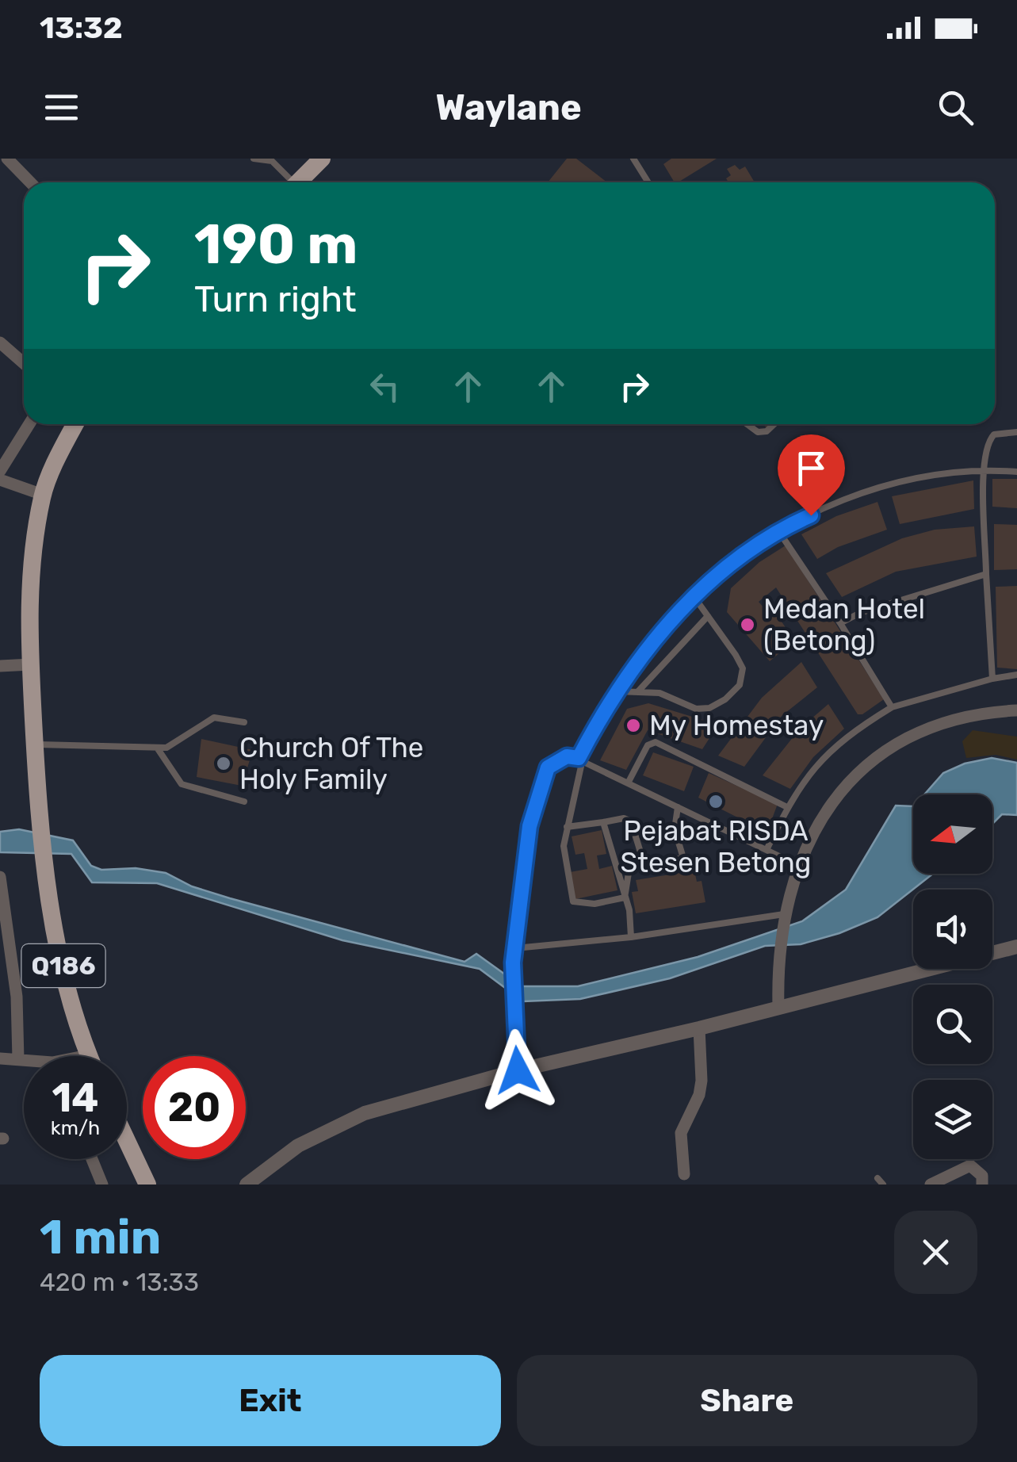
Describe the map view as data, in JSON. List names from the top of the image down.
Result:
{
  "streets": {
    "main road": ["Q186"]
  },
  "places": [
    "Medan Hotel (Betong)",
    "My Homestay",
    "Church Of The Holy Family",
    "Pejabat RISDA Stesen Betong"
  ],
  "north": "left",
  "page": {
    "status": "13:32",
    "header": "Waylane",
    "turn": ["190 m", "Turn right"],
    "speed": "14 km/h",
    "limit": "20",
    "heading": ["1 min", "420 m · 13:33"],
    "buttons": ["Exit", "Share"]
  }
}
